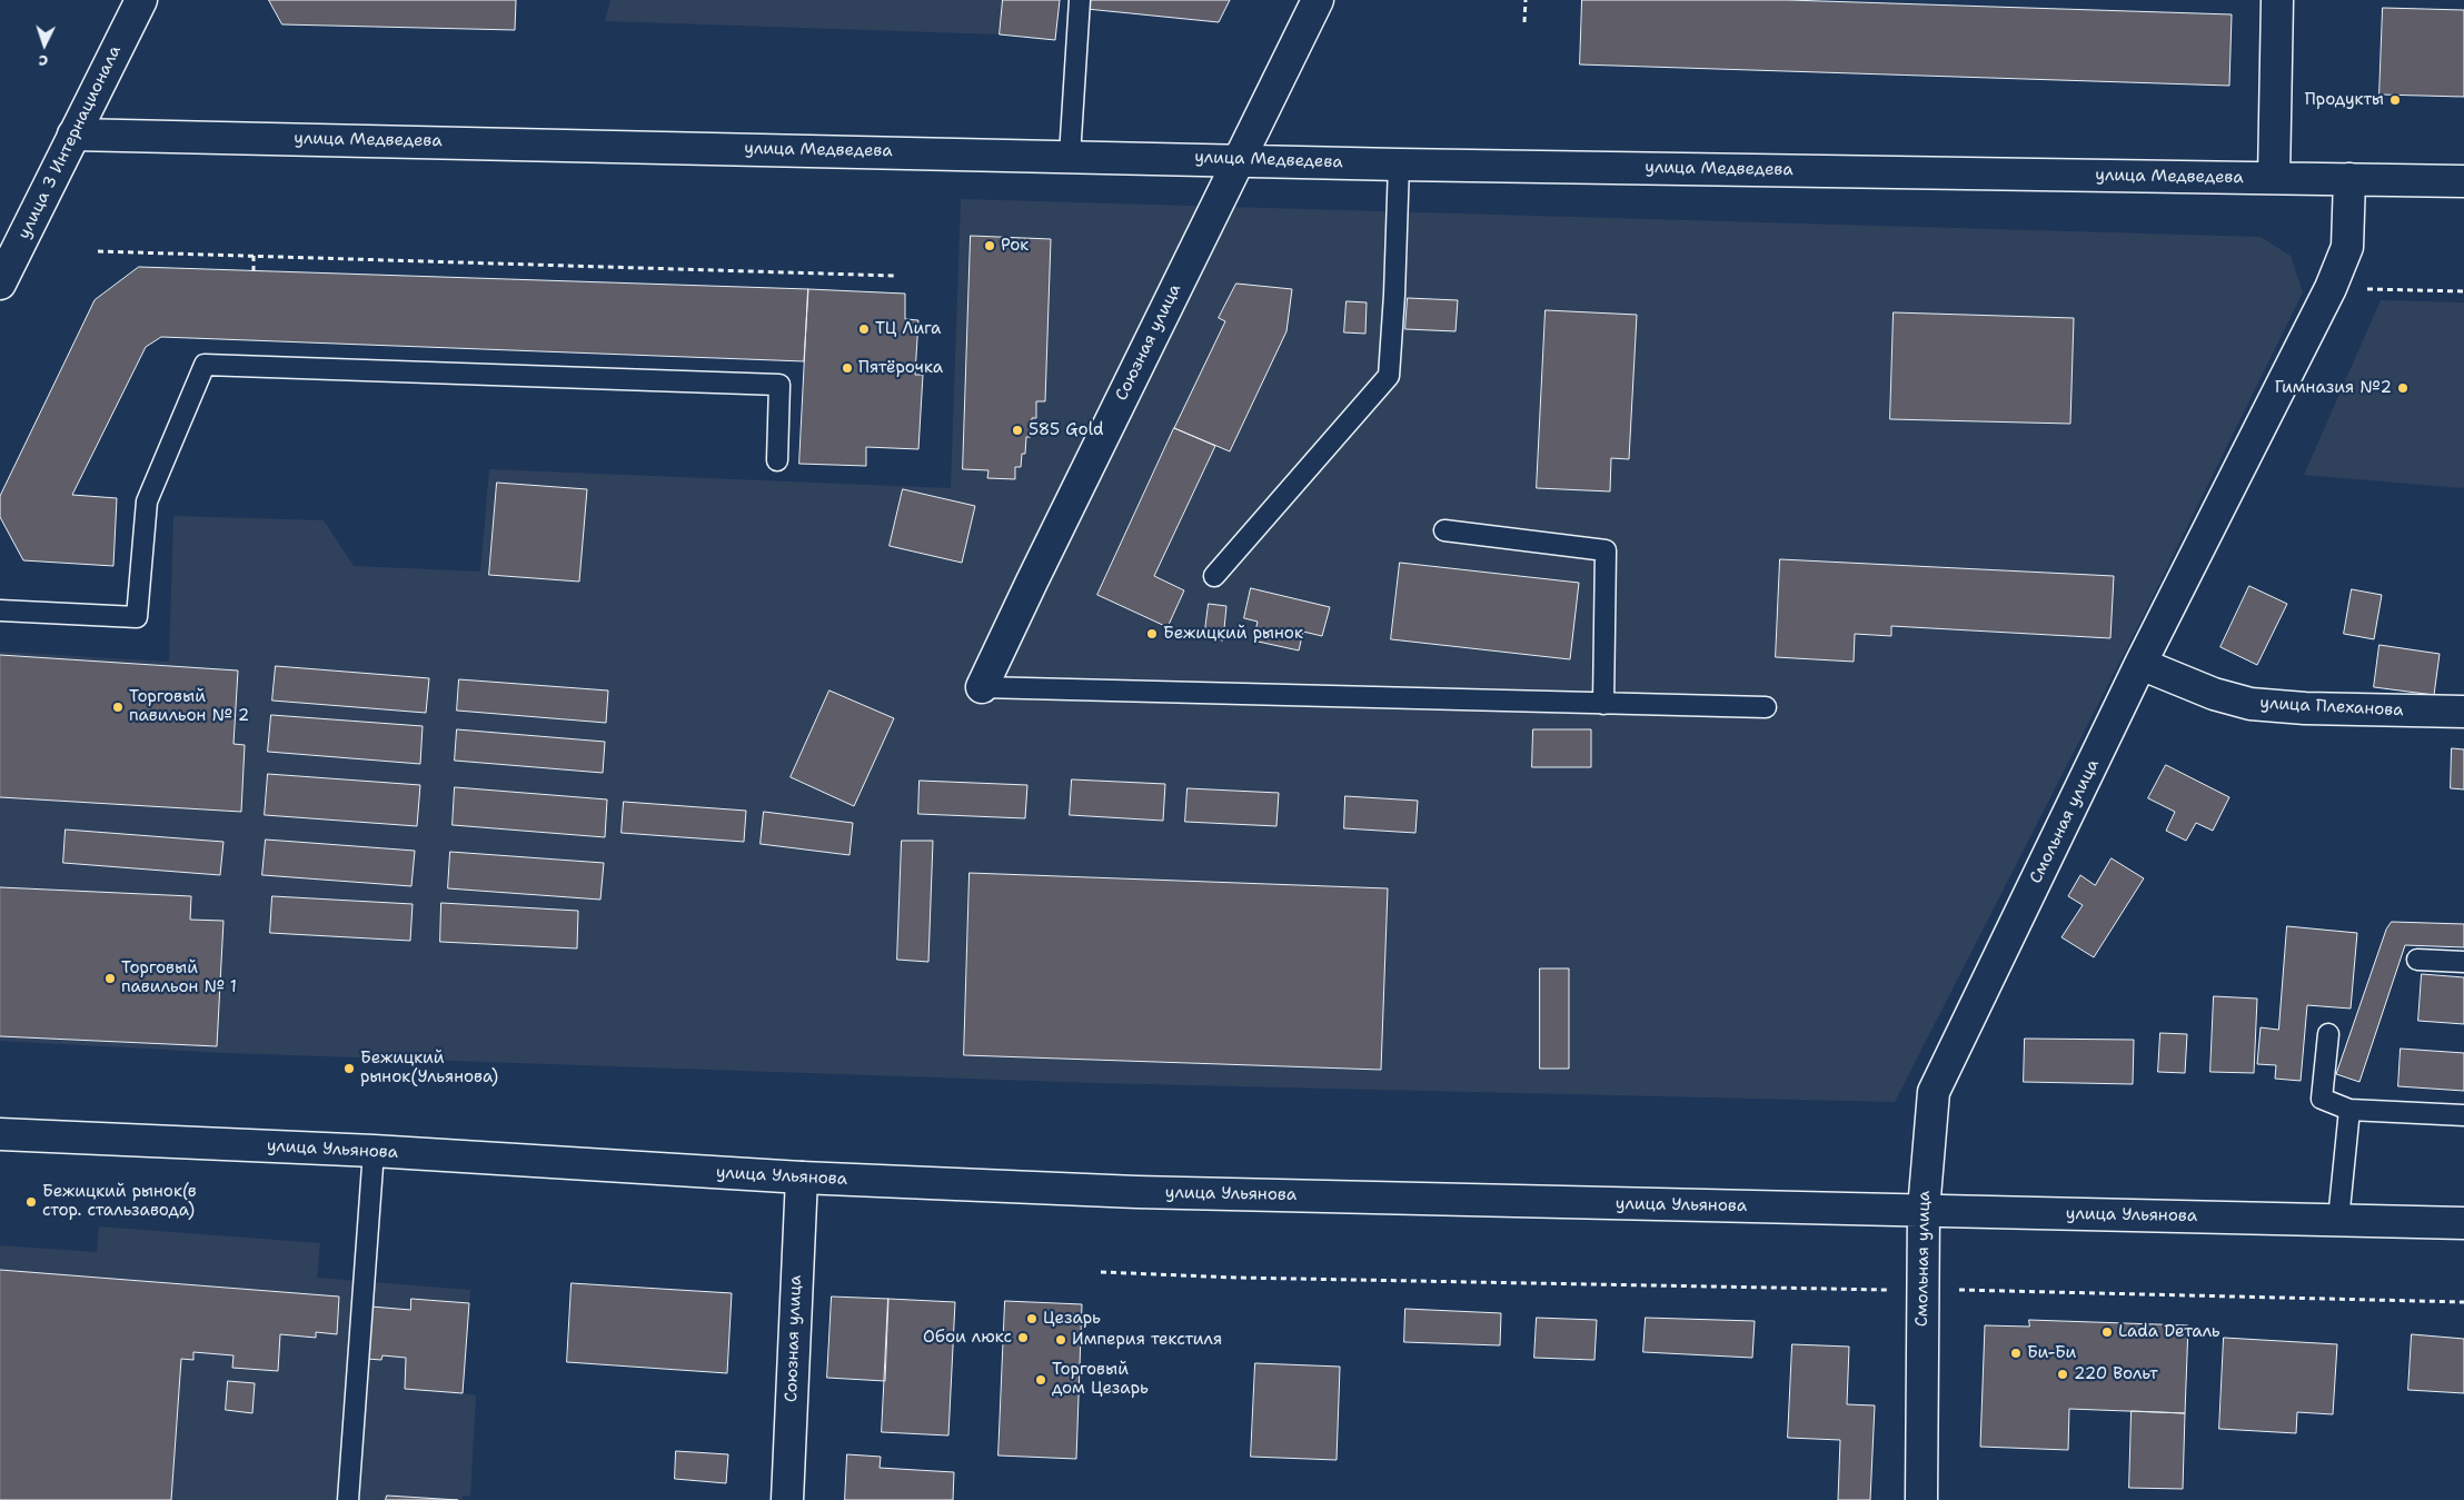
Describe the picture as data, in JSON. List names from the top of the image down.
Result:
{
  "streets": {
    "street": [
      "улица Медведева",
      "улица 3 Интернационала",
      "Союзная улица",
      "улица Плеханова",
      "Смольная улица",
      "улица Ульянова"
    ]
  },
  "crossings": [
    ["улица Медведева", "улица 3 Интернационала"],
    ["улица Медведева", "Союзная улица"],
    ["улица Медведева", "Смольная улица"],
    ["Союзная улица", "улица Ульянова"],
    ["улица Плеханова", "Смольная улица"],
    ["Смольная улица", "улица Ульянова"]
  ],
  "places": [
    "Продукты",
    "Рок",
    "ТЦ Лига",
    "Пятёрочка",
    "Гимназия №2",
    "585 Gold",
    "Бежицкий рынок",
    "Торговый павильон № 2",
    "Торговый павильон № 1",
    "Бежицкий рынок(Ульянова)",
    "Бежицкий рынок(в стор. стальзавода)",
    "Цезарь",
    "Lada Dеталь",
    "Обои люкс",
    "Империя текстиля",
    "Би-Би",
    "220 Вольт",
    "Торговый дом Цезарь"
  ],
  "north": "bottom"
}
